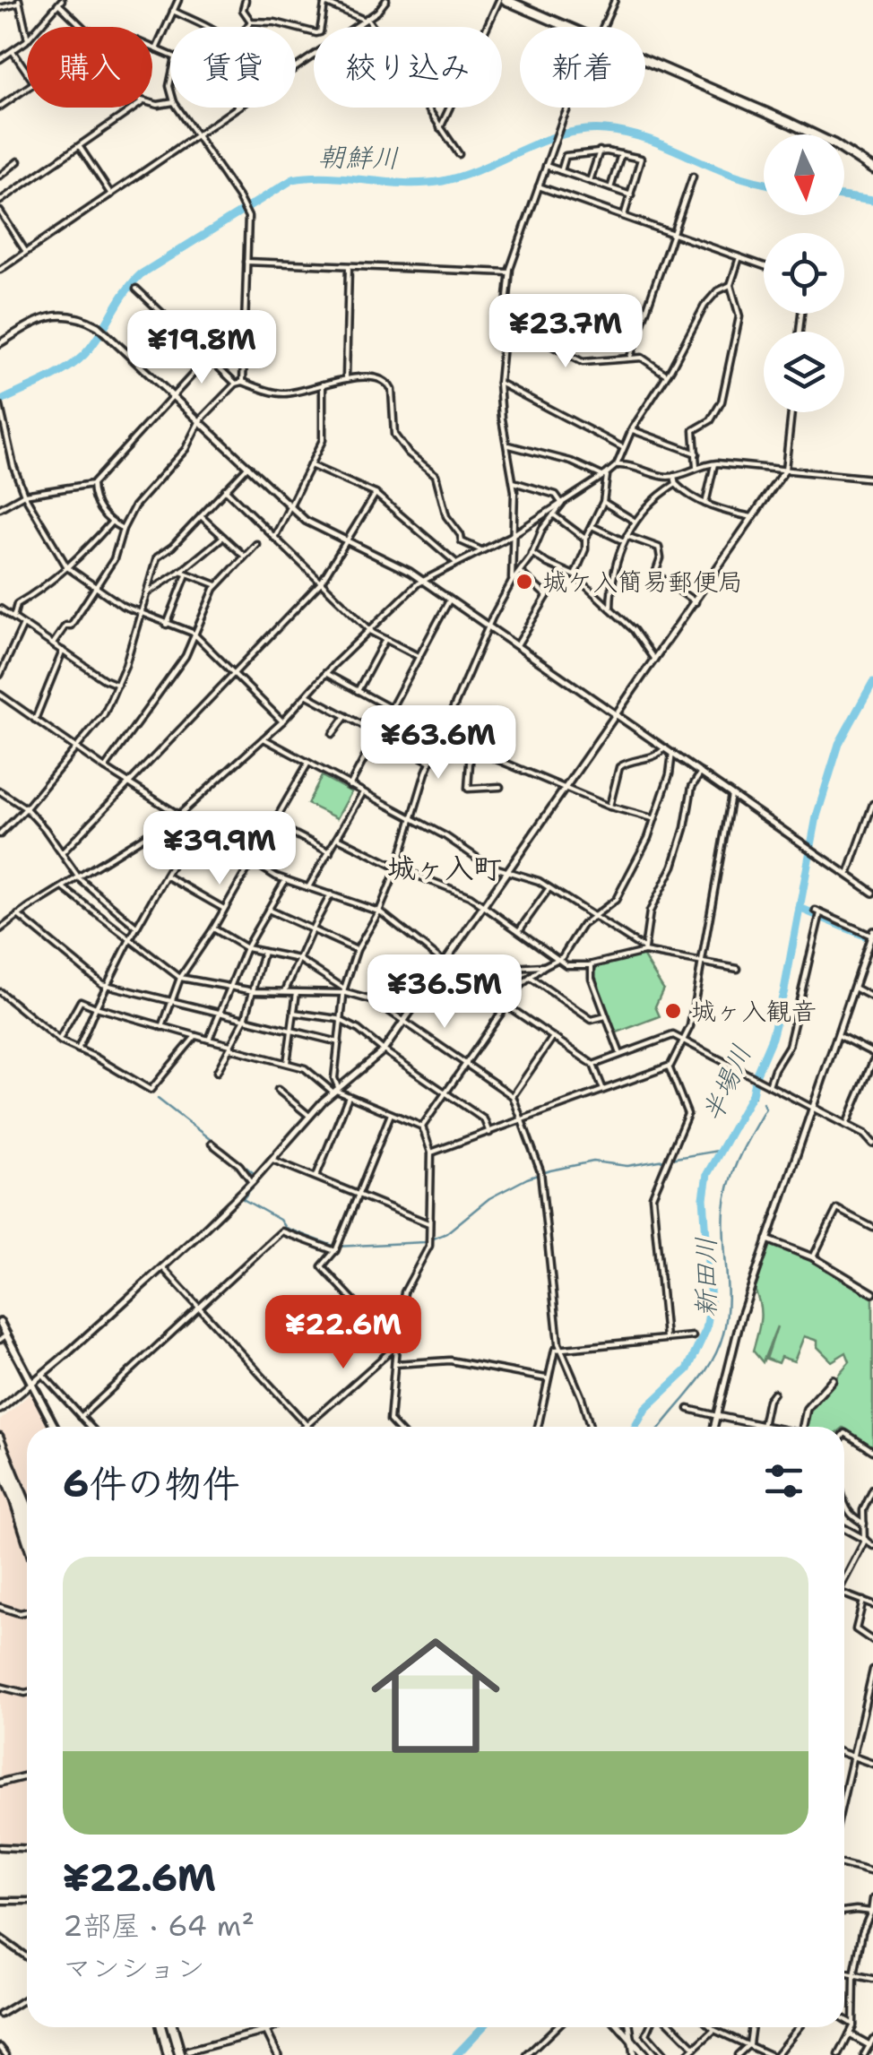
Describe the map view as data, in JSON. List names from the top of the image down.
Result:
{
  "districts": ["城ヶ入町"],
  "water": ["朝鮮川", "半場川", "新田川"],
  "places": ["城ケ入簡易郵便局", "城ヶ入観音"],
  "north": "bottom",
  "page": {
    "chip": [
      "購入",
      "賃貸",
      "絞り込み",
      "新着"
    ],
    "price": [
      "¥23.7M",
      "¥19.8M",
      "¥63.6M",
      "¥39.9M",
      "¥36.5M",
      "¥22.6M"
    ],
    "heading": "6件の物件",
    "list": [
      {
        "name": "¥22.6M",
        "note": "2部屋 · 64 m² · マンション"
      }
    ]
  }
}
